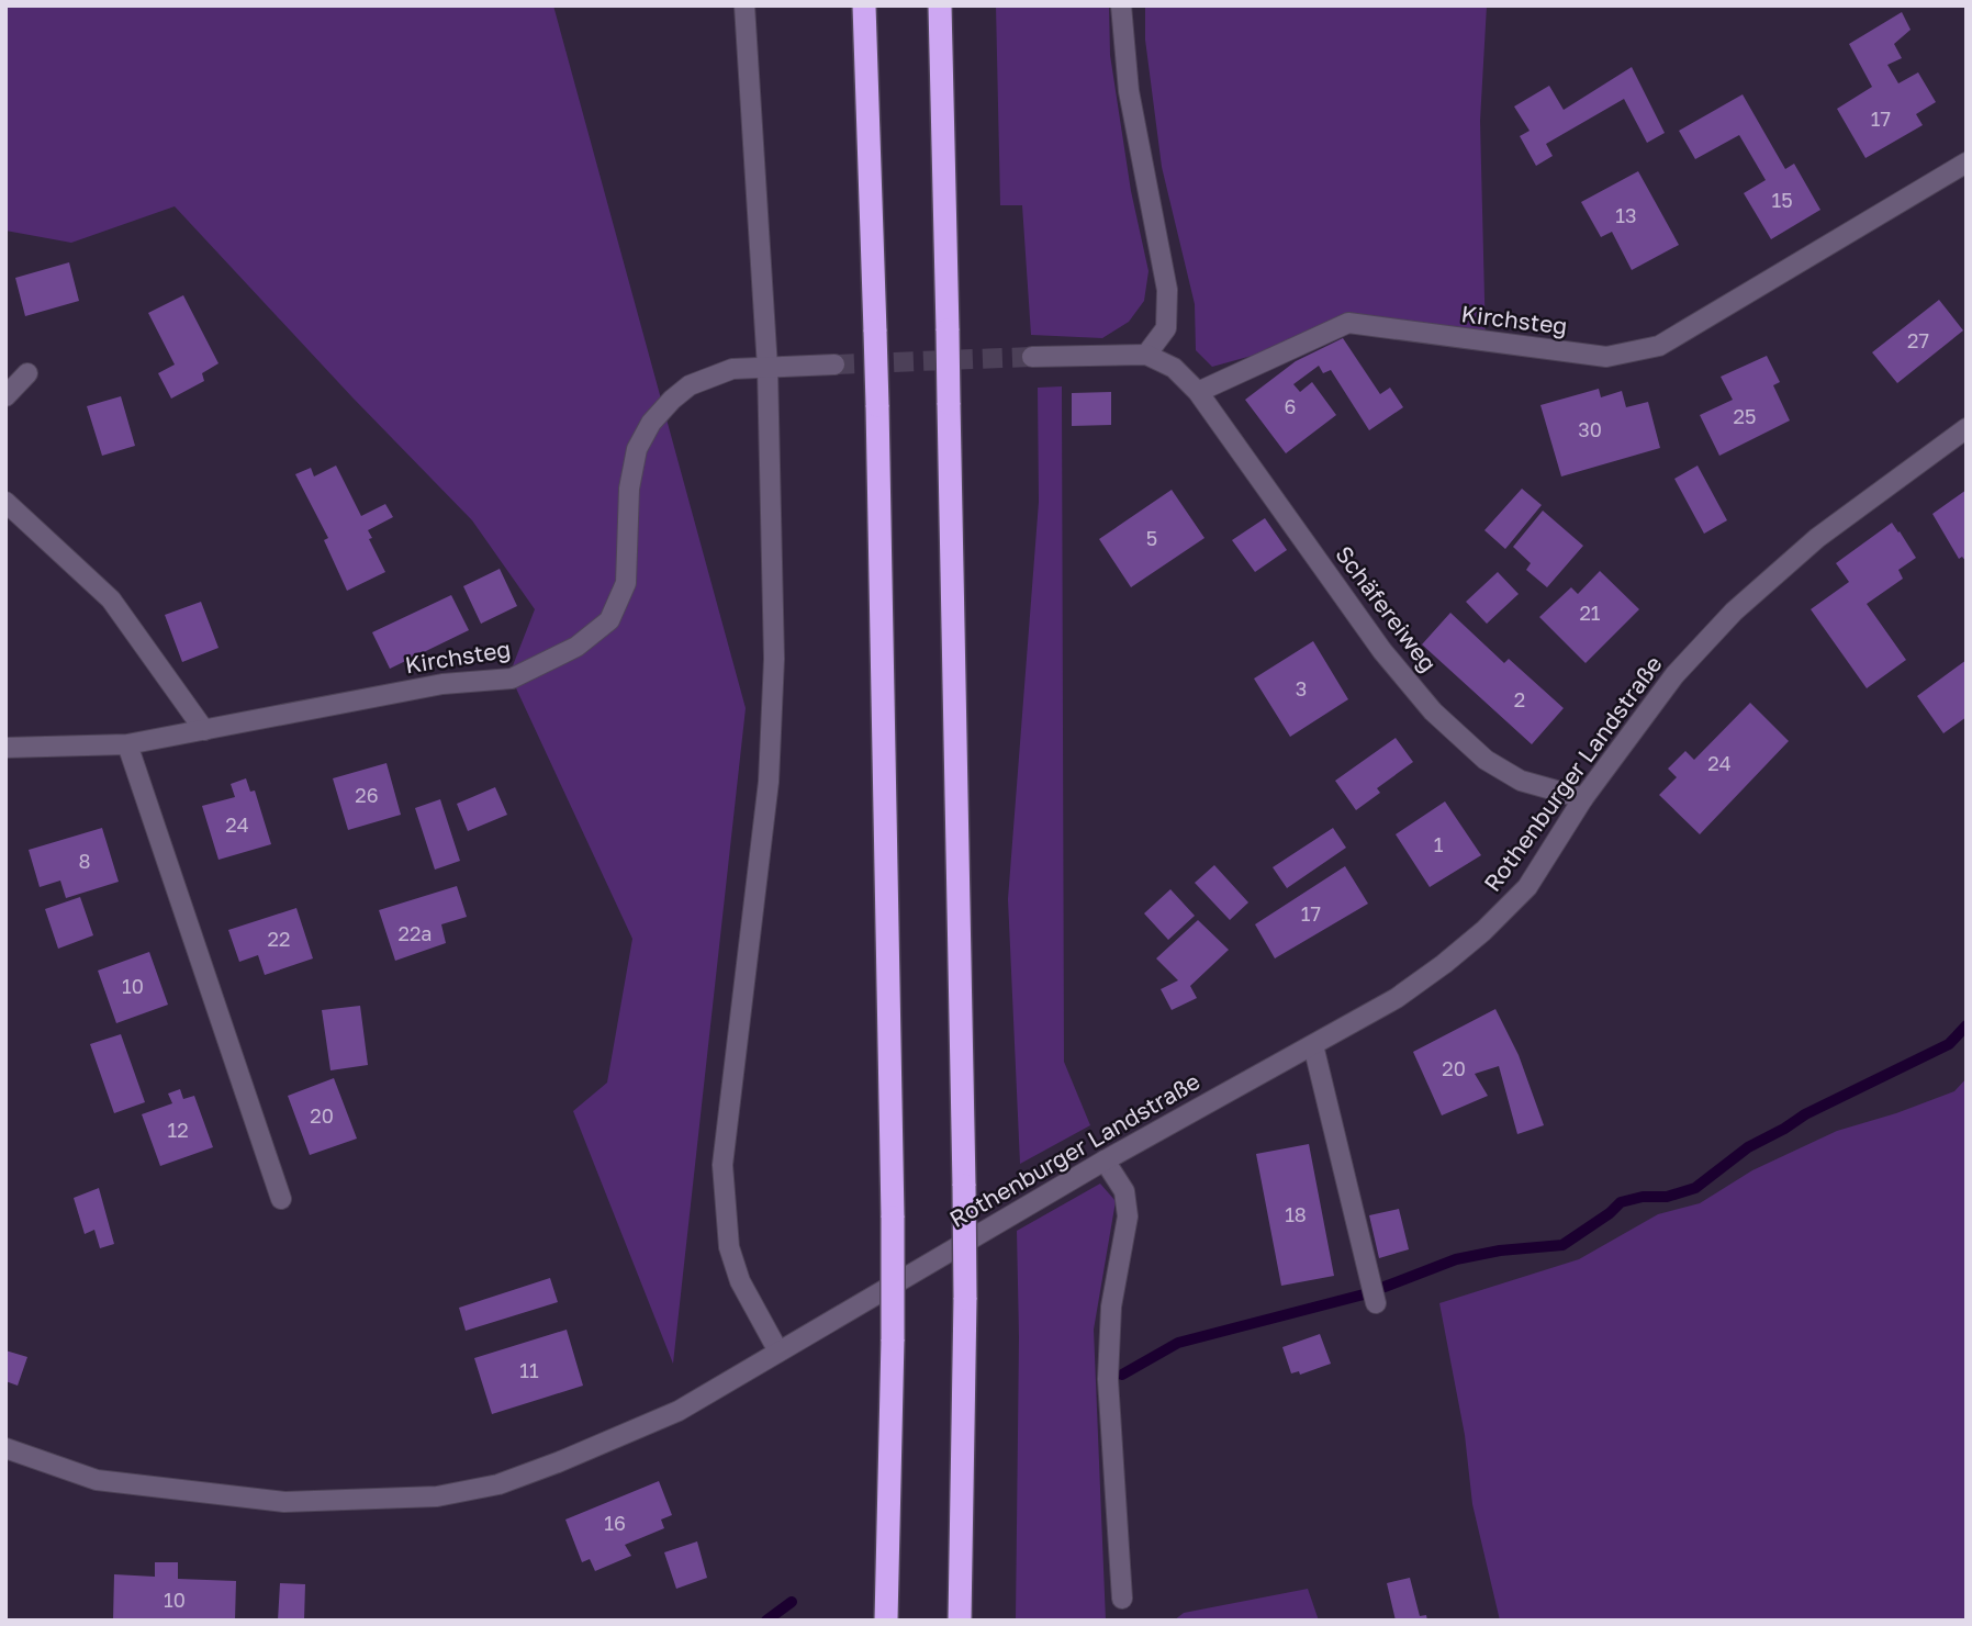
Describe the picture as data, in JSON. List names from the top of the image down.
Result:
{
  "streets": {
    "street": ["Kirchsteg", "Schäfereiweg", "Rothenburger Landstraße"]
  },
  "crossings": [
    ["Kirchsteg", "Schäfereiweg"],
    ["Schäfereiweg", "Rothenburger Landstraße"]
  ],
  "house_numbers": [
    "17",
    "15",
    "13",
    "27",
    "6",
    "25",
    "30",
    "5",
    "21",
    "3",
    "2",
    "24",
    "26",
    "24",
    "1",
    "8",
    "17",
    "22a",
    "22",
    "10",
    "20",
    "20",
    "12",
    "18",
    "11",
    "16",
    "10"
  ]
}
